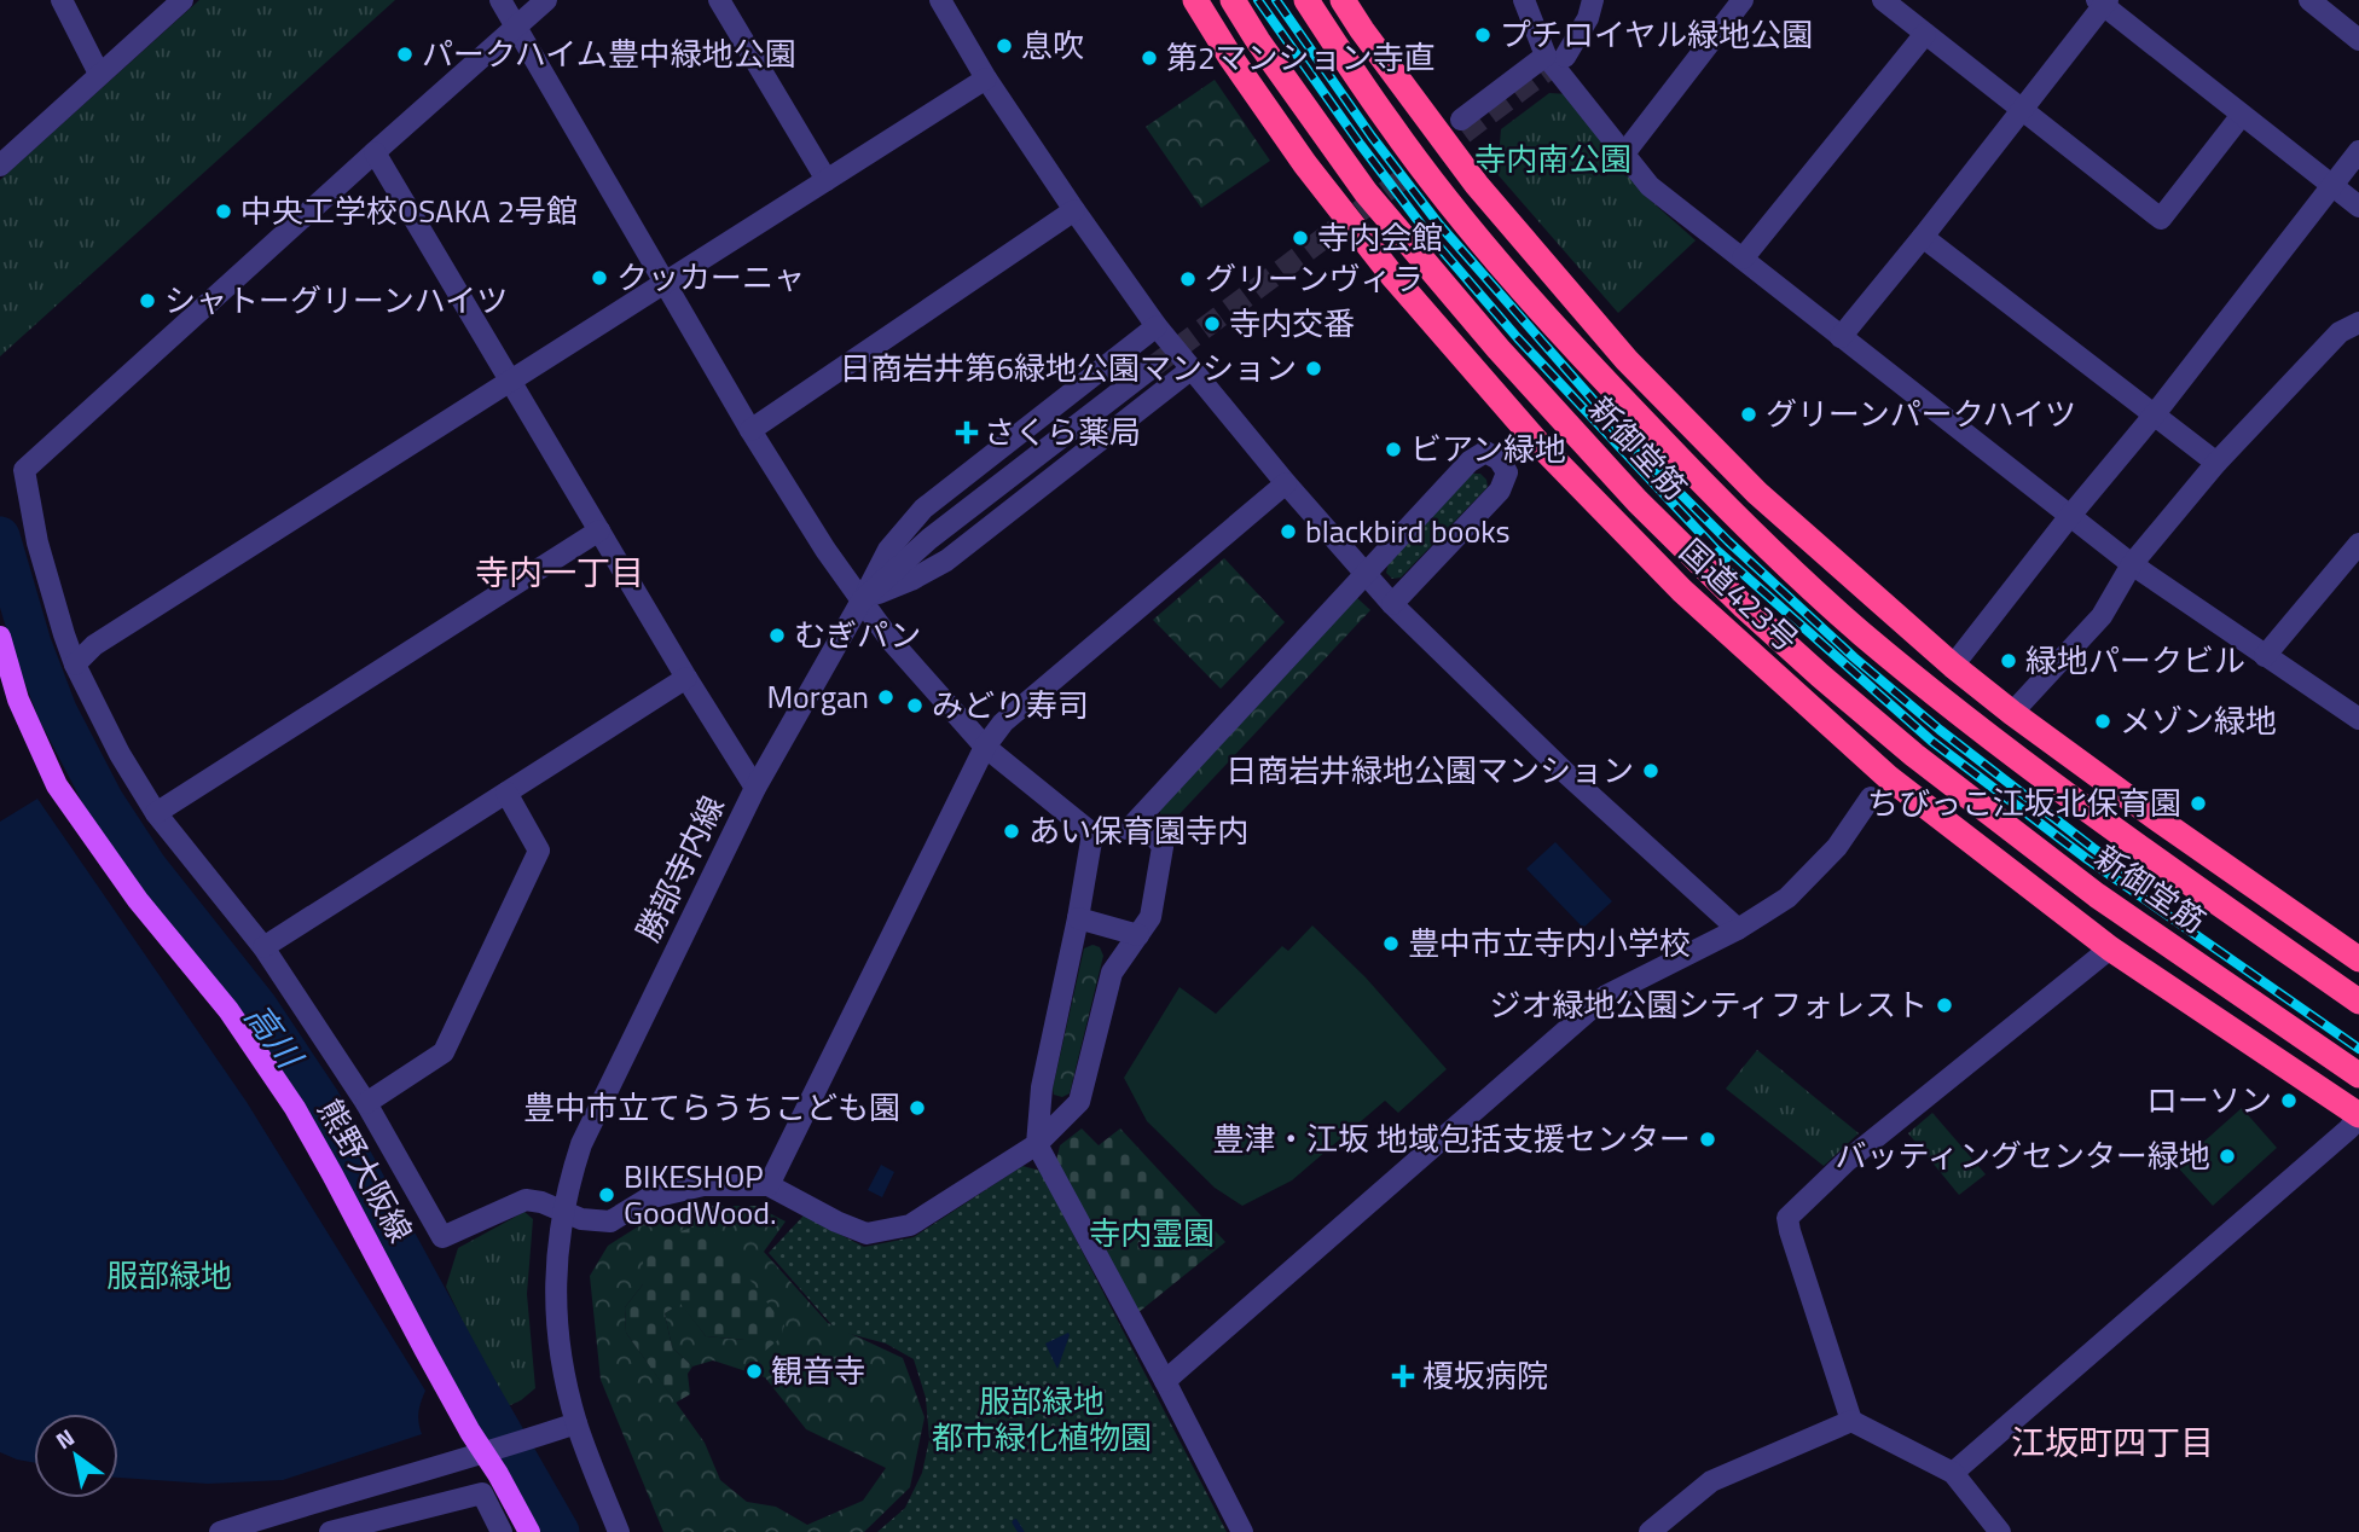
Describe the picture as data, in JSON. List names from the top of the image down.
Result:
{
  "streets": {
    "highway": ["新御堂筋", "国道423号"],
    "main road": ["熊野大阪線"],
    "street": ["勝部寺内線"]
  },
  "districts": ["寺内一丁目", "江坂町四丁目"],
  "water": ["高川"],
  "parks": [
    "寺内南公園",
    "寺内霊園",
    "服部緑地",
    "服部緑地 都市緑化植物園"
  ],
  "places": {
    "other": [
      "プチロイヤル緑地公園",
      "息吹",
      "パークハイム豊中緑地公園",
      "第2マンション寺直",
      "中央工学校OSAKA 2号館",
      "寺内会館",
      "クッカーニャ",
      "グリーンヴィラ",
      "シャトーグリーンハイツ",
      "寺内交番",
      "日商岩井第6緑地公園マンション",
      "グリーンパークハイツ",
      "ビアン緑地",
      "blackbird books",
      "むぎパン",
      "緑地パークビル",
      "Morgan",
      "みどり寿司",
      "メゾン緑地",
      "日商岩井緑地公園マンション",
      "ちびっこ江坂北保育園",
      "あい保育園寺内",
      "豊中市立寺内小学校",
      "ジオ緑地公園シティフォレスト",
      "ローソン",
      "豊中市立てらうちこども園",
      "豊津・江坂 地域包括支援センター",
      "バッティングセンター緑地",
      "BIKESHOP GoodWood.",
      "観音寺"
    ],
    "health": ["さくら薬局", "榎坂病院"]
  },
  "north": "top left"
}
